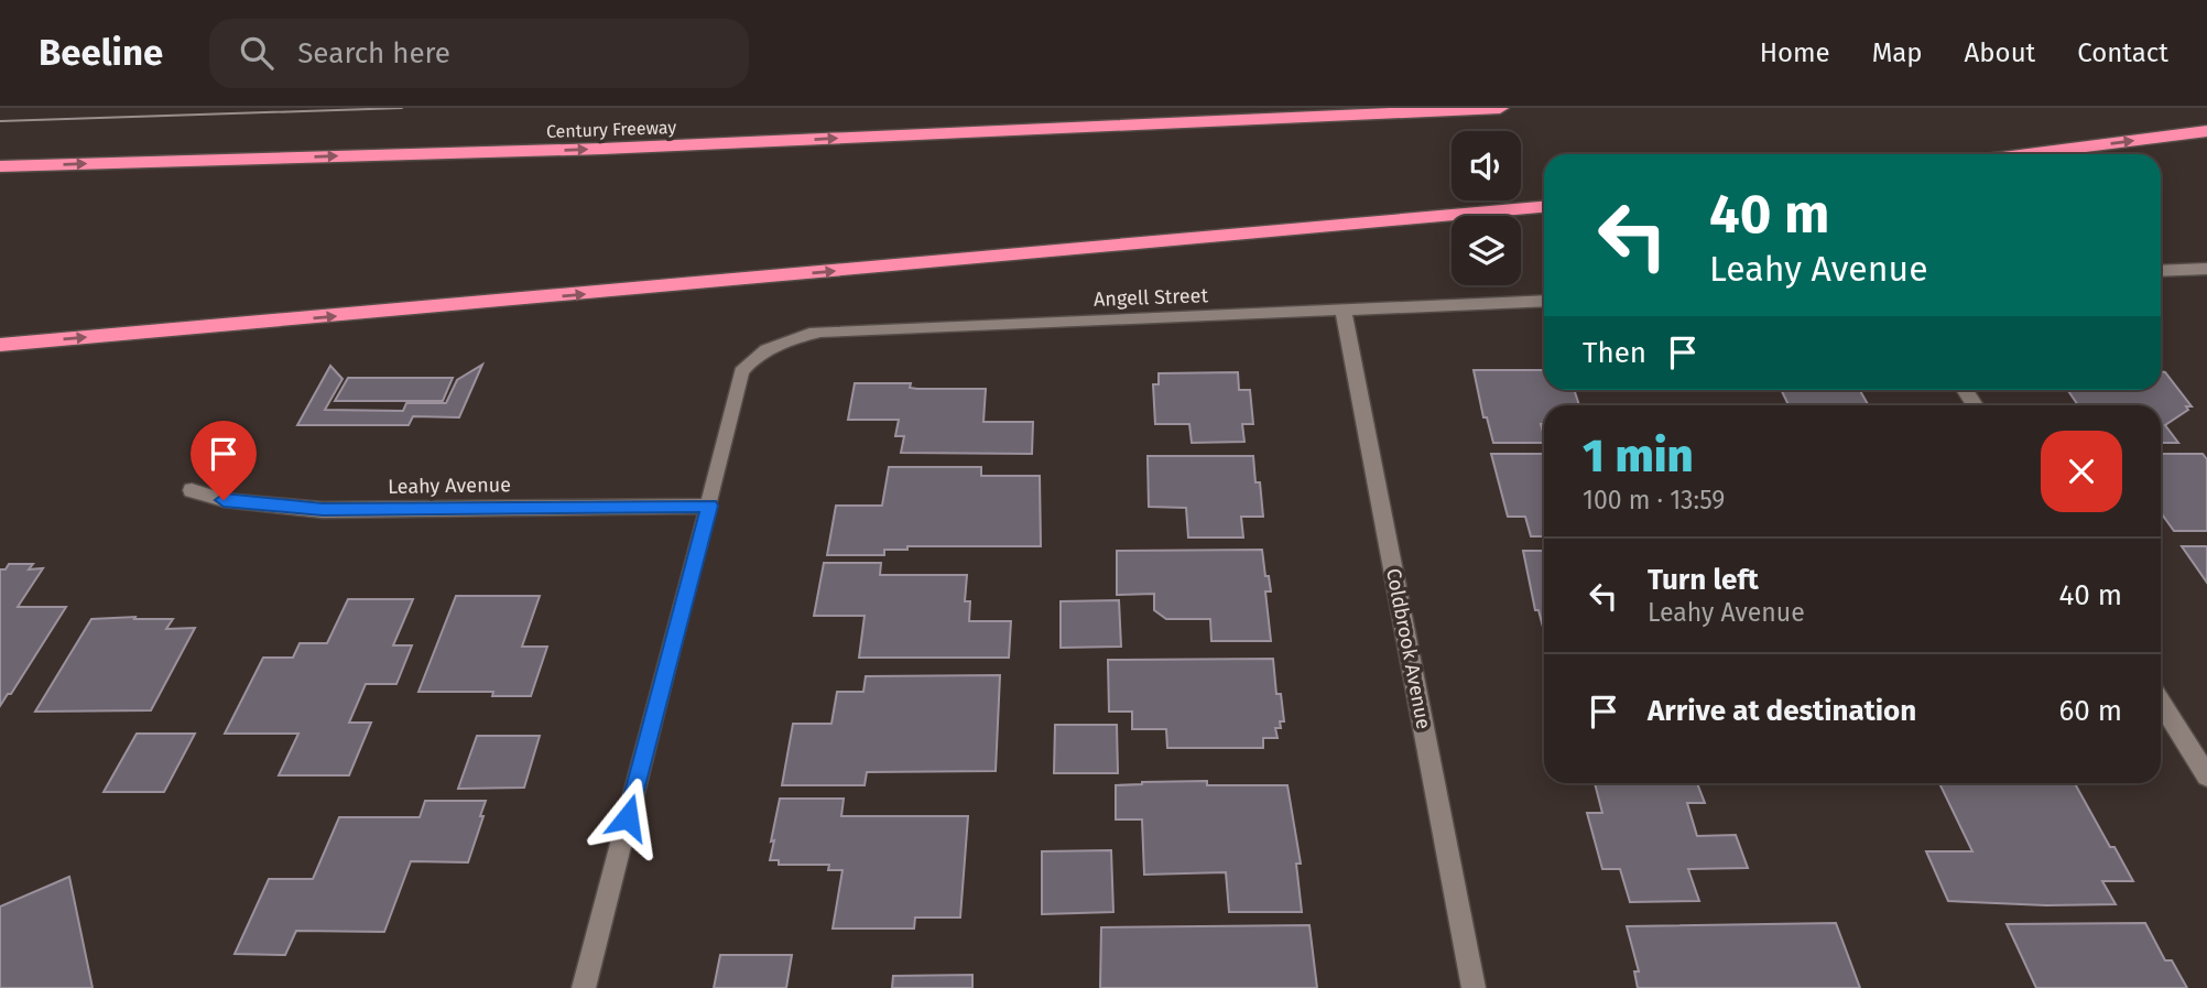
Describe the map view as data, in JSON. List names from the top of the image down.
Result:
{
  "streets": {
    "highway": ["Century Freeway"],
    "street": ["Angell Street", "Leahy Avenue", "Coldbrook Avenue"]
  },
  "crossings": [
    ["Angell Street", "Leahy Avenue"],
    ["Angell Street", "Coldbrook Avenue"]
  ],
  "page": {
    "header": "Beeline",
    "search": "Search here",
    "nav": [
      "Home",
      "Map",
      "About",
      "Contact"
    ],
    "turn": ["40 m", "Leahy Avenue"],
    "then": "Then",
    "heading": ["1 min", "100 m · 13:59"],
    "list": [
      {
        "name": "Turn left",
        "note": "Leahy Avenue",
        "value": "40 m"
      },
      {
        "name": "Arrive at destination",
        "value": "60 m"
      }
    ]
  }
}
